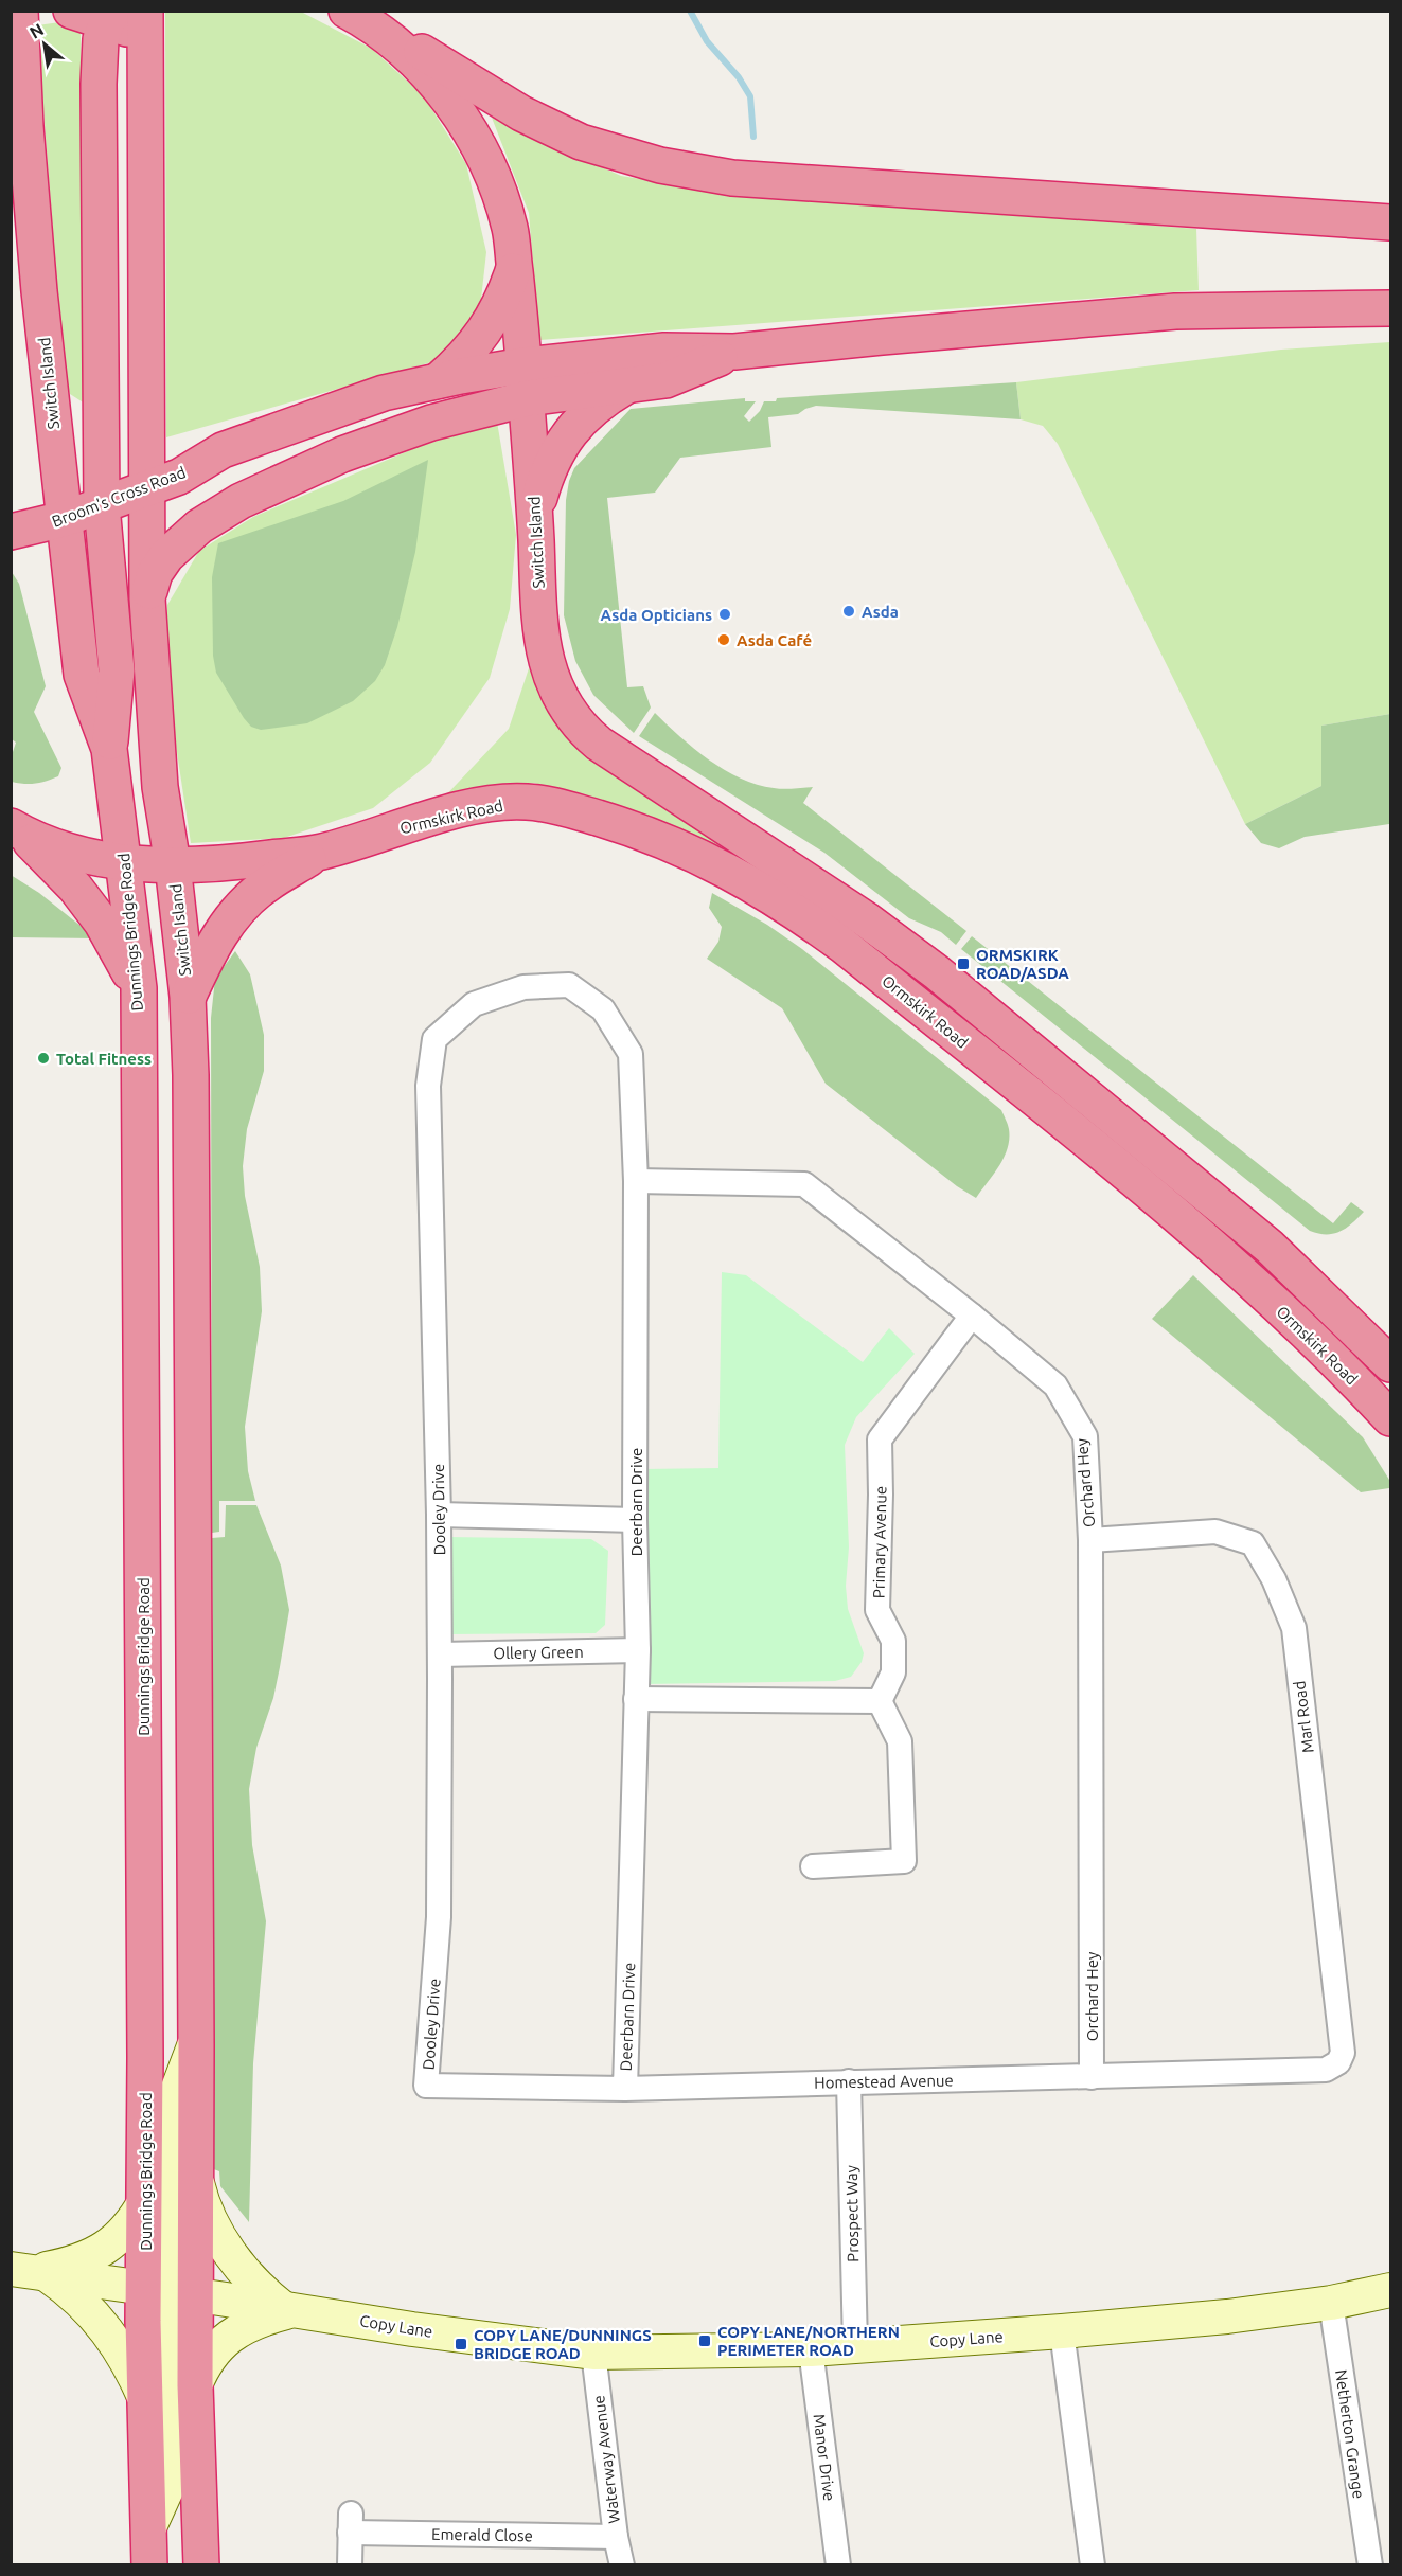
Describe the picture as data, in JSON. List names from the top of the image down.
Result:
{
  "streets": {
    "highway": [
      "Switch Island",
      "Broom's Cross Road",
      "Ormskirk Road",
      "Dunnings Bridge Road"
    ],
    "main road": ["Copy Lane"],
    "street": [
      "Orchard Hey",
      "Deerbarn Drive",
      "Dooley Drive",
      "Primary Avenue",
      "Ollery Green",
      "Marl Road",
      "Homestead Avenue",
      "Prospect Way",
      "Netherton Grange",
      "Manor Drive",
      "Waterway Avenue",
      "Emerald Close"
    ]
  },
  "crossings": [
    ["Switch Island", "Broom's Cross Road"],
    ["Switch Island", "Ormskirk Road"],
    ["Switch Island", "Dunnings Bridge Road"],
    ["Dunnings Bridge Road", "Copy Lane"],
    ["Orchard Hey", "Deerbarn Drive"],
    ["Orchard Hey", "Primary Avenue"],
    ["Orchard Hey", "Marl Road"],
    ["Orchard Hey", "Homestead Avenue"],
    ["Deerbarn Drive", "Dooley Drive"],
    ["Deerbarn Drive", "Ollery Green"],
    ["Deerbarn Drive", "Homestead Avenue"],
    ["Dooley Drive", "Ollery Green"],
    ["Dooley Drive", "Homestead Avenue"],
    ["Marl Road", "Homestead Avenue"],
    ["Homestead Avenue", "Prospect Way"],
    ["Prospect Way", "Copy Lane"],
    ["Copy Lane", "Netherton Grange"],
    ["Copy Lane", "Manor Drive"],
    ["Copy Lane", "Waterway Avenue"],
    ["Waterway Avenue", "Emerald Close"]
  ],
  "places": {
    "other": [
      "Asda",
      "Asda Opticians",
      "Asda Café",
      "Total Fitness"
    ],
    "transit": ["ORMSKIRK ROAD/ASDA", "COPY LANE/NORTHERN PERIMETER ROAD", "COPY LANE/DUNNINGS BRIDGE ROAD"]
  },
  "north": "top left"
}
